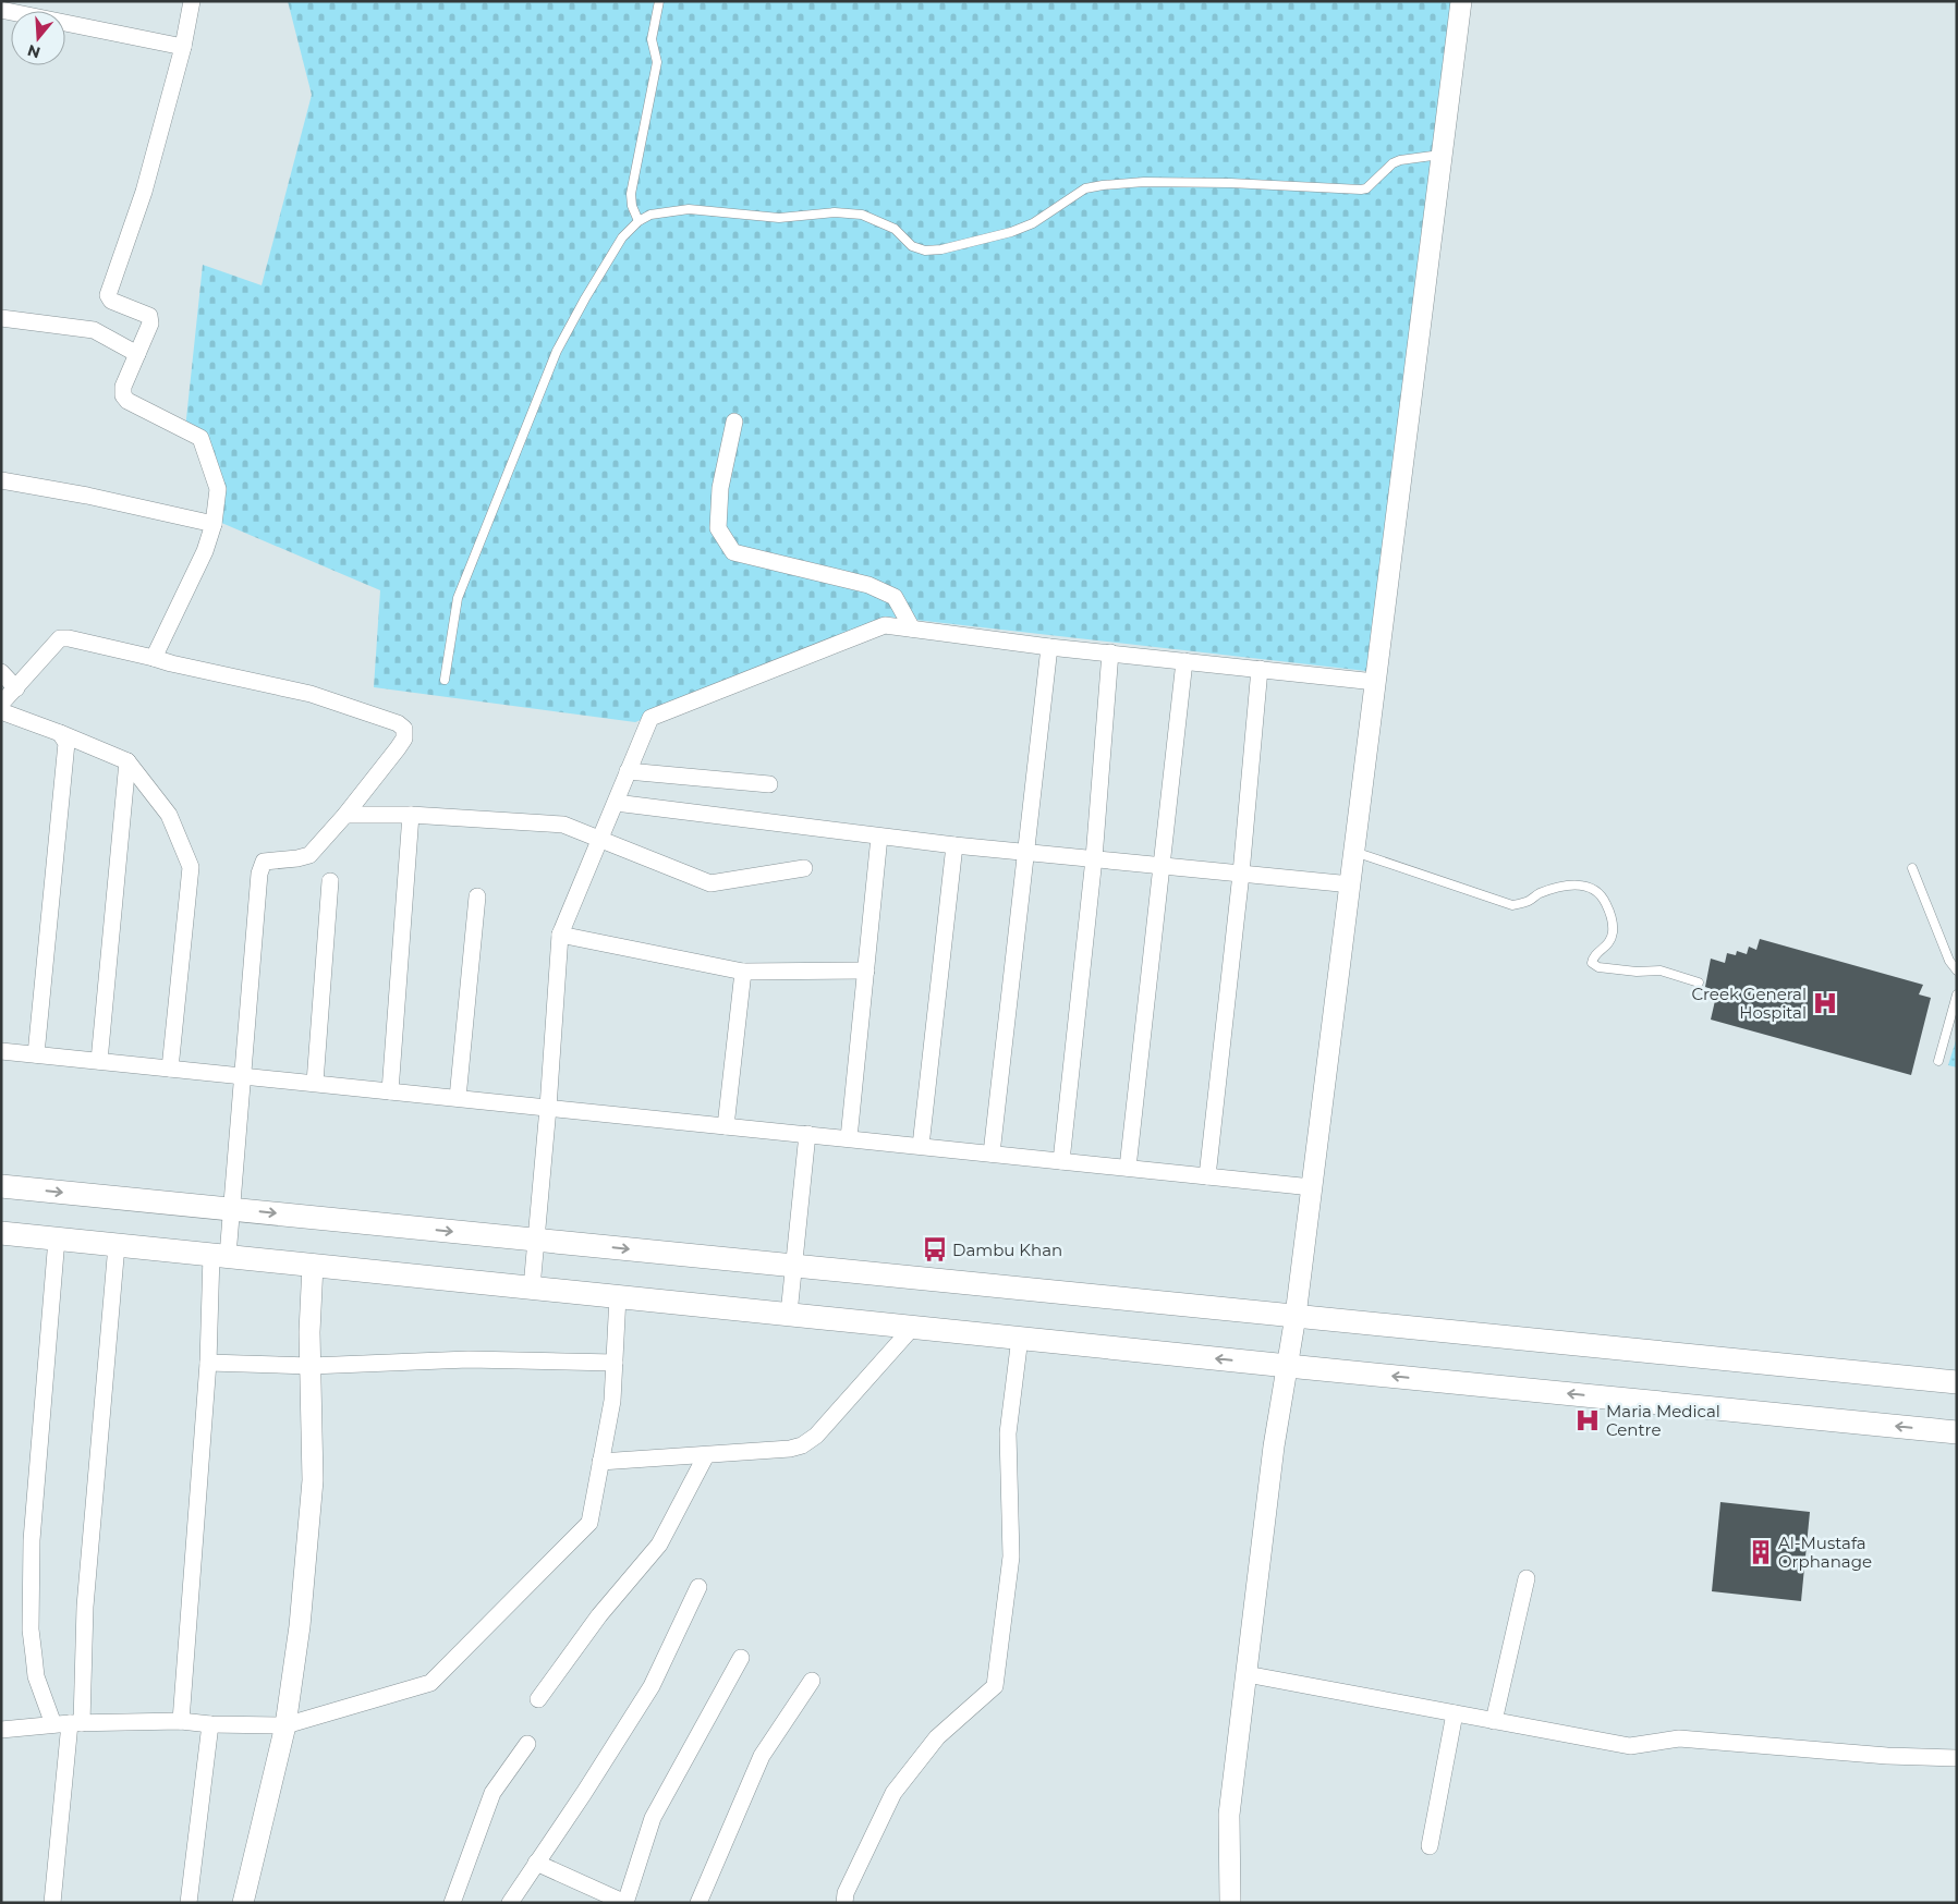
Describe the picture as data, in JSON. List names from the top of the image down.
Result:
{
  "places": {
    "hospital": ["Creek General Hospital", "Maria Medical Centre"],
    "bus stop": ["Dambu Khan"],
    "building": ["Al-Mustafa Orphanage"]
  },
  "north": "bottom"
}
